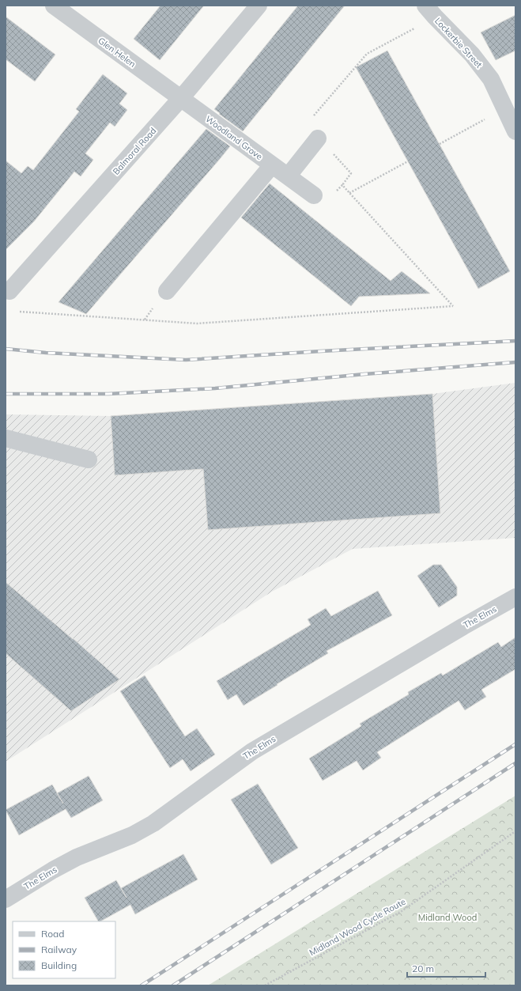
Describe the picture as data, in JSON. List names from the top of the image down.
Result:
{
  "streets": {
    "street": [
      "Lockerbie Street",
      "Glen Helen",
      "Woodland Grove",
      "Balmoral Road",
      "The Elms"
    ],
    "path": ["Midland Wood Cycle Route"]
  },
  "crossings": [
    ["Glen Helen", "Woodland Grove"],
    ["Glen Helen", "Balmoral Road"],
    ["Woodland Grove", "Balmoral Road"]
  ],
  "parks": ["Midland Wood"],
  "legend": ["Road", "Railway", "Building"],
  "scale_bar": "20 m"
}
